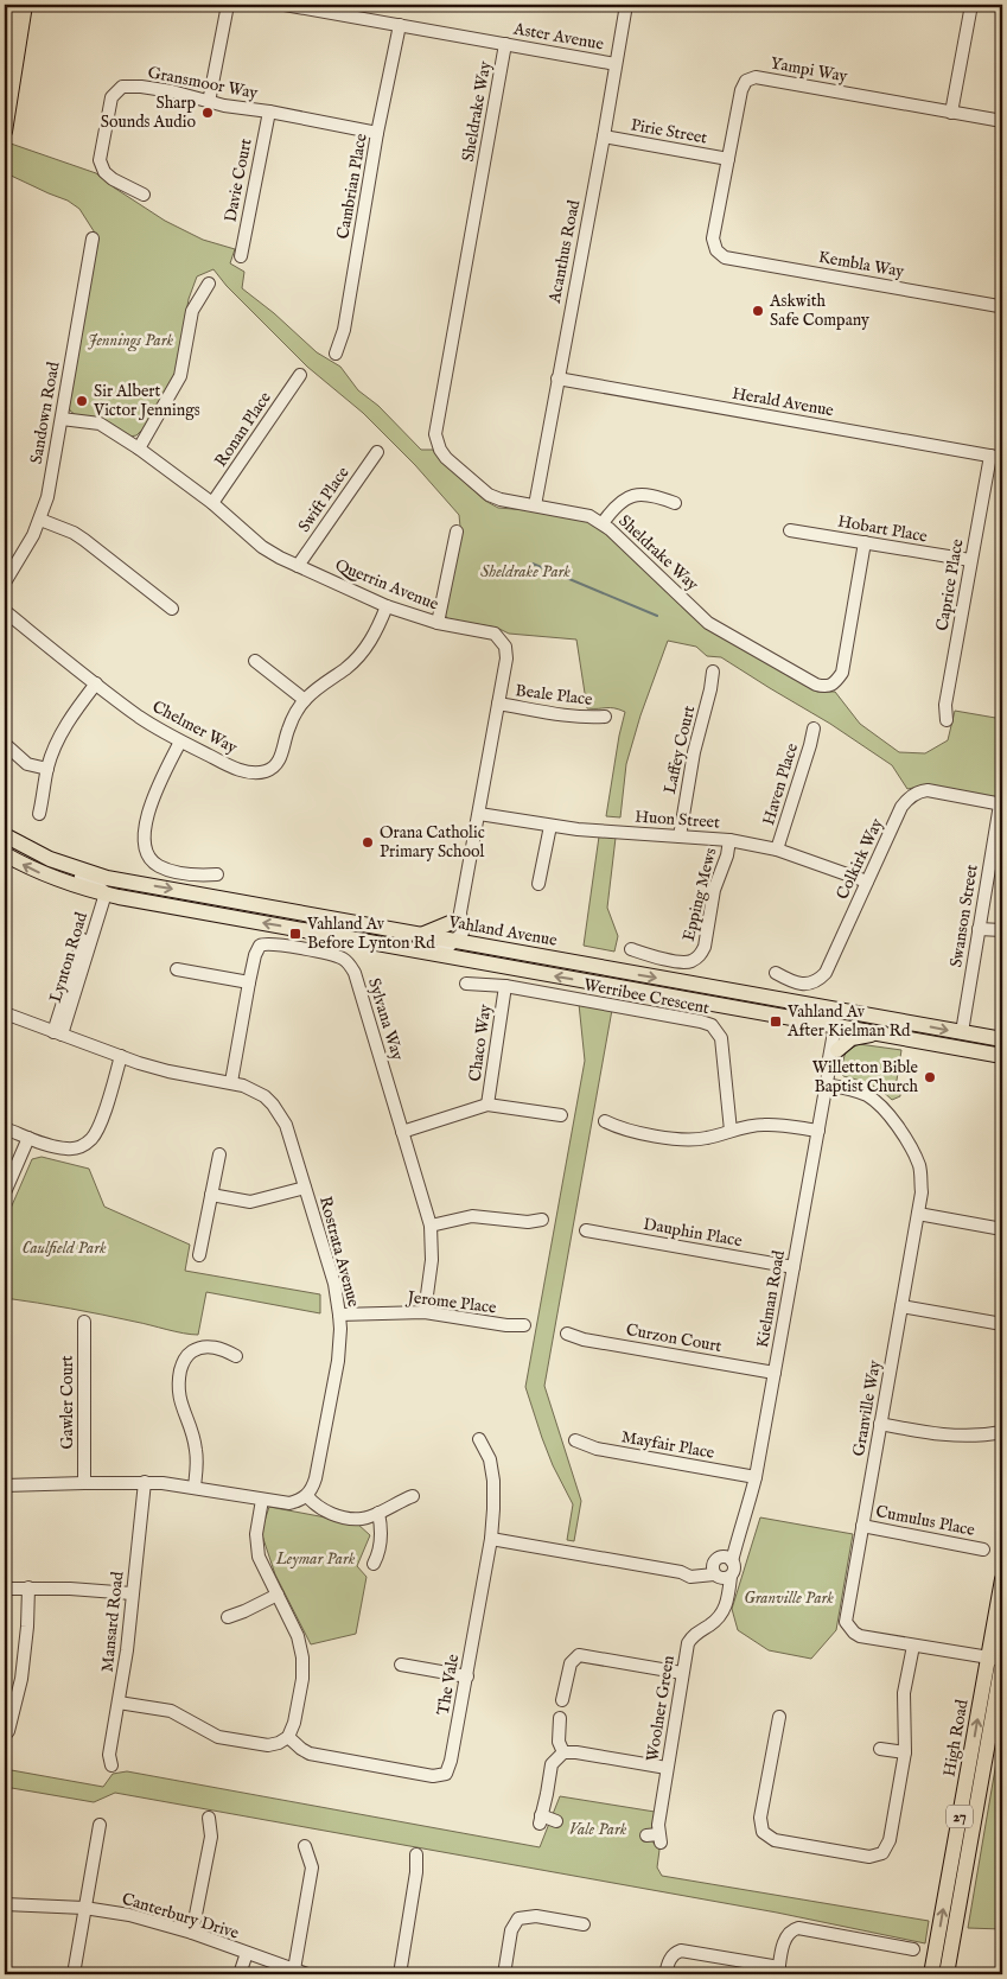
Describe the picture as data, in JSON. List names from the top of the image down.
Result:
{
  "streets": {
    "main road": ["Vahland Avenue", "High Road", "27"],
    "street": [
      "Aster Avenue",
      "Yampi Way",
      "Gransmoor Way",
      "Sheldrake Way",
      "Pirie Street",
      "Davie Court",
      "Cambrian Place",
      "Acanthus Road",
      "Kembla Way",
      "Herald Avenue",
      "Sandown Road",
      "Ronan Place",
      "Swift Place",
      "Hobart Place",
      "Querrin Avenue",
      "Caprice Place",
      "Beale Place",
      "Chelmer Way",
      "Laffey Court",
      "Haven Place",
      "Huon Street",
      "Colkirk Way",
      "Epping Mews",
      "Swanson Street",
      "Lynton Road",
      "Werribee Crescent",
      "Sylvana Way",
      "Chaco Way",
      "Dauphin Place",
      "Rostrata Avenue",
      "Kielman Road",
      "Jerome Place",
      "Curzon Court",
      "Gawler Court",
      "Granville Way",
      "Mayfair Place",
      "Cumulus Place",
      "Mansard Road",
      "The Vale",
      "Woolner Green",
      "Canterbury Drive"
    ]
  },
  "crossings": [
    ["Aster Avenue", "Sheldrake Way"],
    ["Aster Avenue", "Cambrian Place"],
    ["Aster Avenue", "Acanthus Road"],
    ["Yampi Way", "Pirie Street"],
    ["Yampi Way", "Kembla Way"],
    ["Gransmoor Way", "Davie Court"],
    ["Gransmoor Way", "Cambrian Place"],
    ["Sheldrake Way", "Acanthus Road"],
    ["Sheldrake Way", "Hobart Place"],
    ["Pirie Street", "Acanthus Road"],
    ["Acanthus Road", "Herald Avenue"],
    ["Herald Avenue", "Caprice Place"],
    ["Sandown Road", "Querrin Avenue"],
    ["Ronan Place", "Querrin Avenue"],
    ["Swift Place", "Querrin Avenue"],
    ["Hobart Place", "Caprice Place"],
    ["Querrin Avenue", "Beale Place"],
    ["Querrin Avenue", "Chelmer Way"],
    ["Querrin Avenue", "Huon Street"],
    ["Querrin Avenue", "Vahland Avenue"],
    ["Laffey Court", "Huon Street"],
    ["Haven Place", "Huon Street"],
    ["Huon Street", "Colkirk Way"],
    ["Huon Street", "Epping Mews"],
    ["Colkirk Way", "Swanson Street"],
    ["Swanson Street", "Vahland Avenue"],
    ["Vahland Avenue", "Lynton Road"],
    ["Vahland Avenue", "Kielman Road"],
    ["Lynton Road", "Rostrata Avenue"],
    ["Werribee Crescent", "Chaco Way"],
    ["Sylvana Way", "Rostrata Avenue"],
    ["Sylvana Way", "Jerome Place"],
    ["Dauphin Place", "Kielman Road"],
    ["Rostrata Avenue", "Jerome Place"],
    ["Kielman Road", "Curzon Court"],
    ["Kielman Road", "Granville Way"],
    ["Kielman Road", "Mayfair Place"],
    ["Kielman Road", "Woolner Green"],
    ["Granville Way", "Cumulus Place"],
    ["Granville Way", "High Road"]
  ],
  "parks": [
    "Jennings Park",
    "Sheldrake Park",
    "Caulfield Park",
    "Leymar Park",
    "Granville Park",
    "Vale Park"
  ],
  "places": {
    "other": [
      "Sharp Sounds Audio",
      "Askwith Safe Company",
      "Sir Albert Victor Jennings",
      "Orana Catholic Primary School",
      "Willetton Bible Baptist Church"
    ],
    "transit": ["Vahland Av Before Lynton Rd", "Vahland Av After Kielman Rd"]
  }
}
